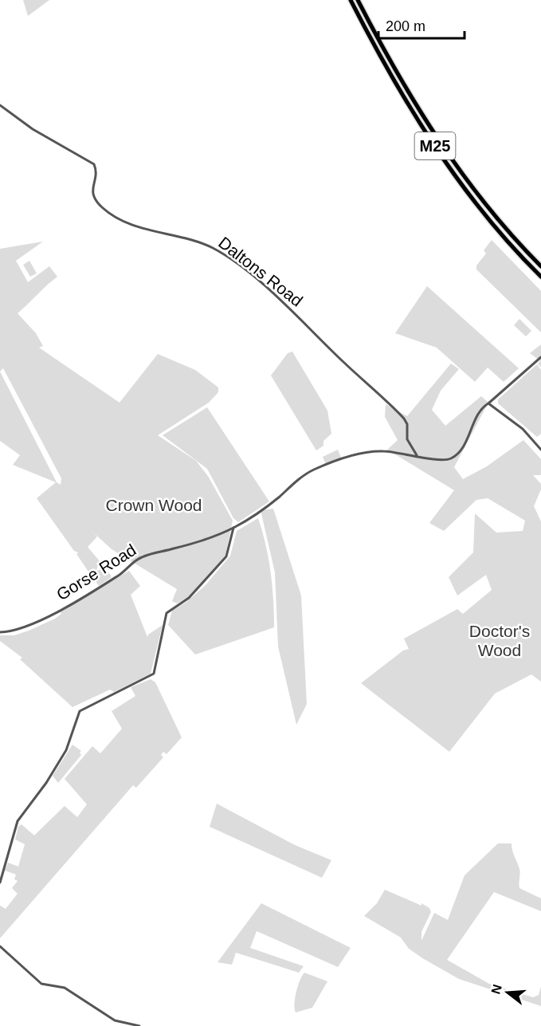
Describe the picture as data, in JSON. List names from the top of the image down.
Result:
{
  "streets": {
    "highway": ["M25"],
    "street": ["Daltons Road", "Gorse Road"]
  },
  "crossings": [
    ["Daltons Road", "Gorse Road"]
  ],
  "parks": ["Crown Wood", "Doctor's Wood"],
  "scale_bar": "200 m",
  "north": "left"
}
